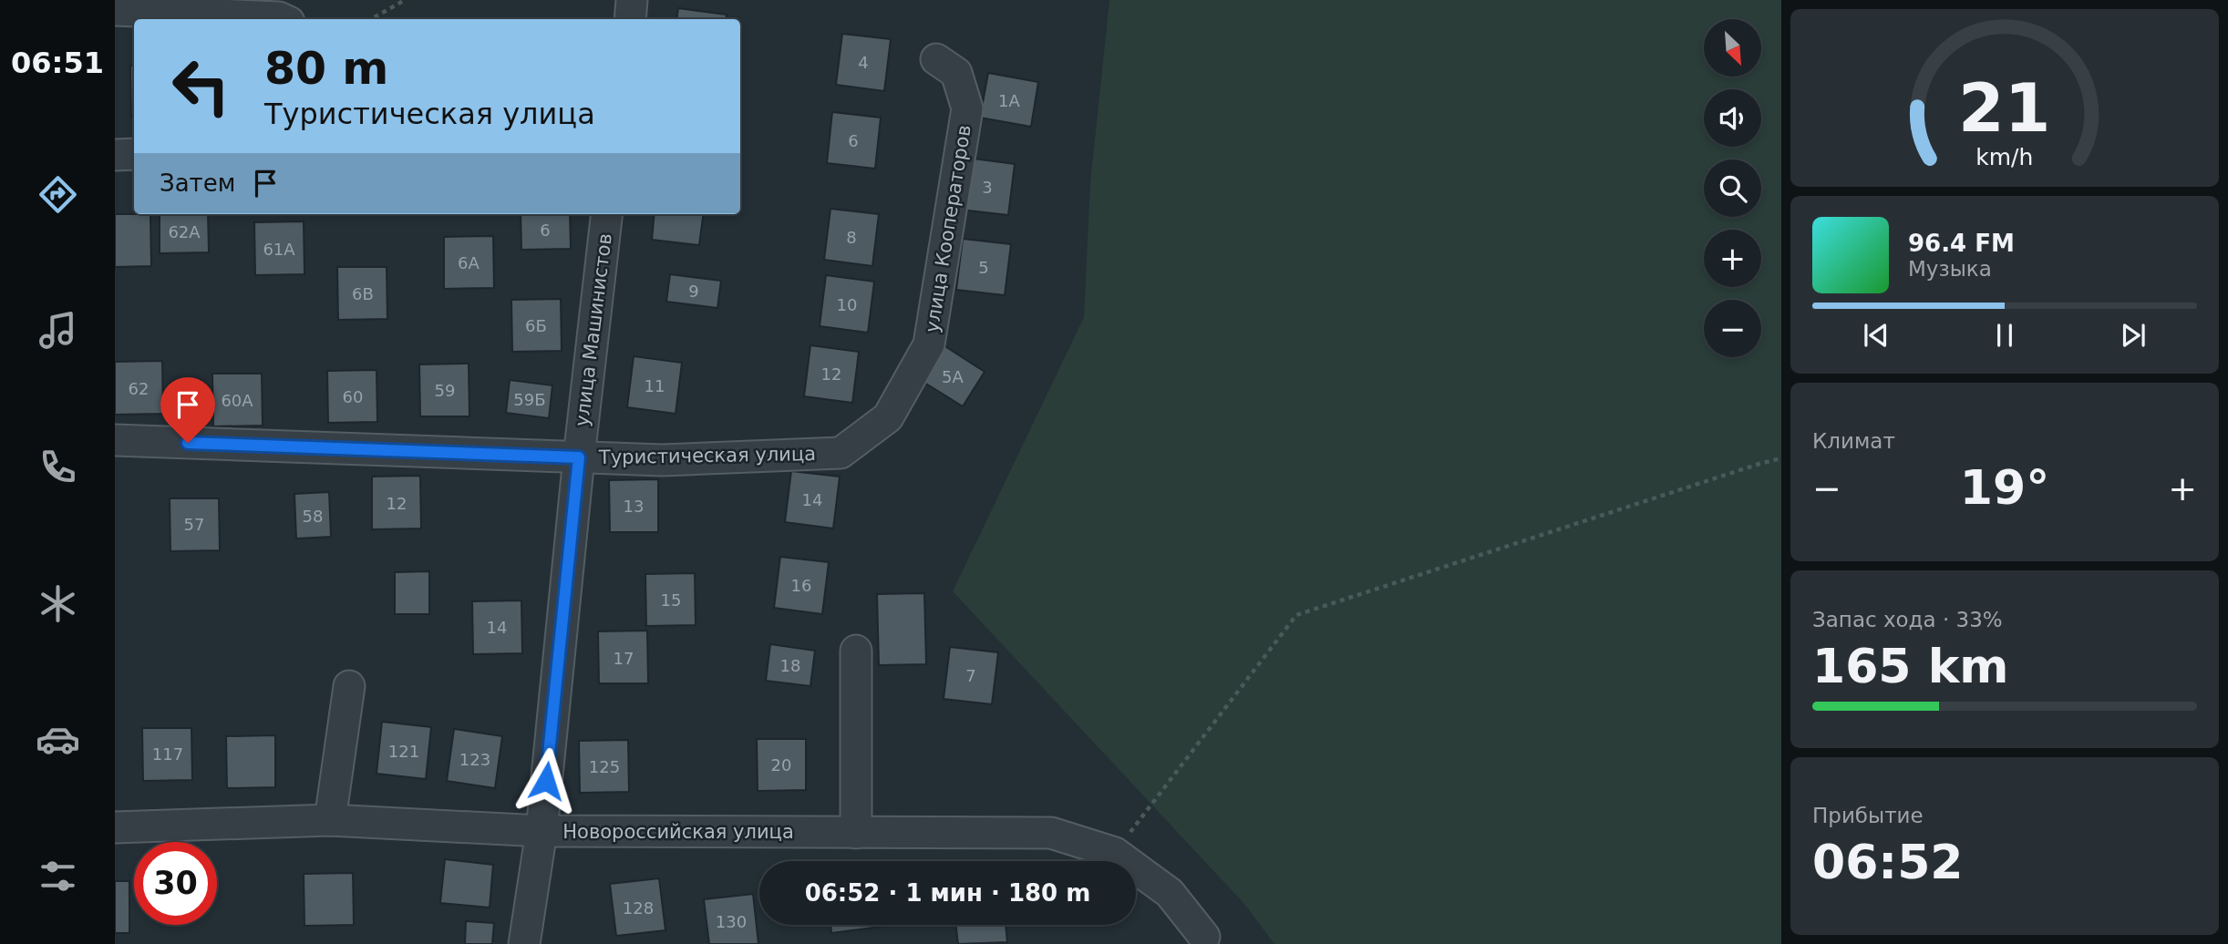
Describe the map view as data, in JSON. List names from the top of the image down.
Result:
{
  "streets": {
    "street": [
      "улица Кооператоров",
      "улица Машинистов",
      "Туристическая улица",
      "Новороссийская улица"
    ]
  },
  "crossings": [
    ["улица Кооператоров", "Туристическая улица"],
    ["улица Машинистов", "Туристическая улица"],
    ["улица Машинистов", "Новороссийская улица"]
  ],
  "house_numbers": [
    "4",
    "1А",
    "6",
    "3",
    "6",
    "62А",
    "8",
    "61А",
    "6А",
    "5",
    "9",
    "6В",
    "10",
    "6Б",
    "12",
    "5А",
    "11",
    "62",
    "59",
    "60",
    "59Б",
    "60А",
    "14",
    "12",
    "13",
    "58",
    "57",
    "16",
    "15",
    "14",
    "17",
    "18",
    "7",
    "121",
    "117",
    "123",
    "20",
    "125",
    "128",
    "130"
  ],
  "north": "bottom right",
  "page": {
    "tabs": "06:51",
    "map_buttons": ["+", "−"],
    "turn": ["80 m", "Туристическая улица"],
    "then": "Затем",
    "song": ["96.4 FM", "Музыка"],
    "tile": [
      "Климат",
      ["Запас хода · 33%", "165 km"],
      ["Прибытие", "06:52"]
    ],
    "heat": ["−", "19°", "+"],
    "limit": "30",
    "trip": "06:52 · 1 мин · 180 m",
    "gauge": ["21", "km/h"]
  }
}
